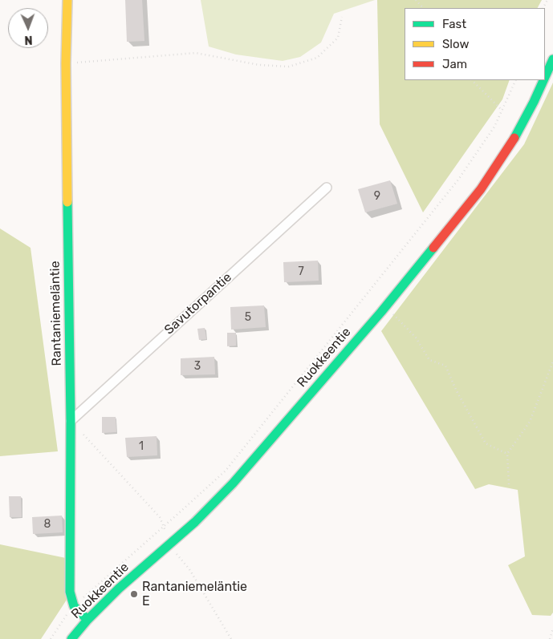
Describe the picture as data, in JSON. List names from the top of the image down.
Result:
{
  "streets": {
    "street": ["Savutorpantie", "Rantaniemeläntie", "Ruokkeentie"]
  },
  "crossings": [
    ["Savutorpantie", "Rantaniemeläntie"]
  ],
  "places": ["Rantaniemeläntie E"],
  "house_numbers": [
    "9",
    "7",
    "5",
    "3",
    "1",
    "8"
  ],
  "legend": ["Fast", "Slow", "Jam"],
  "north": "bottom"
}
